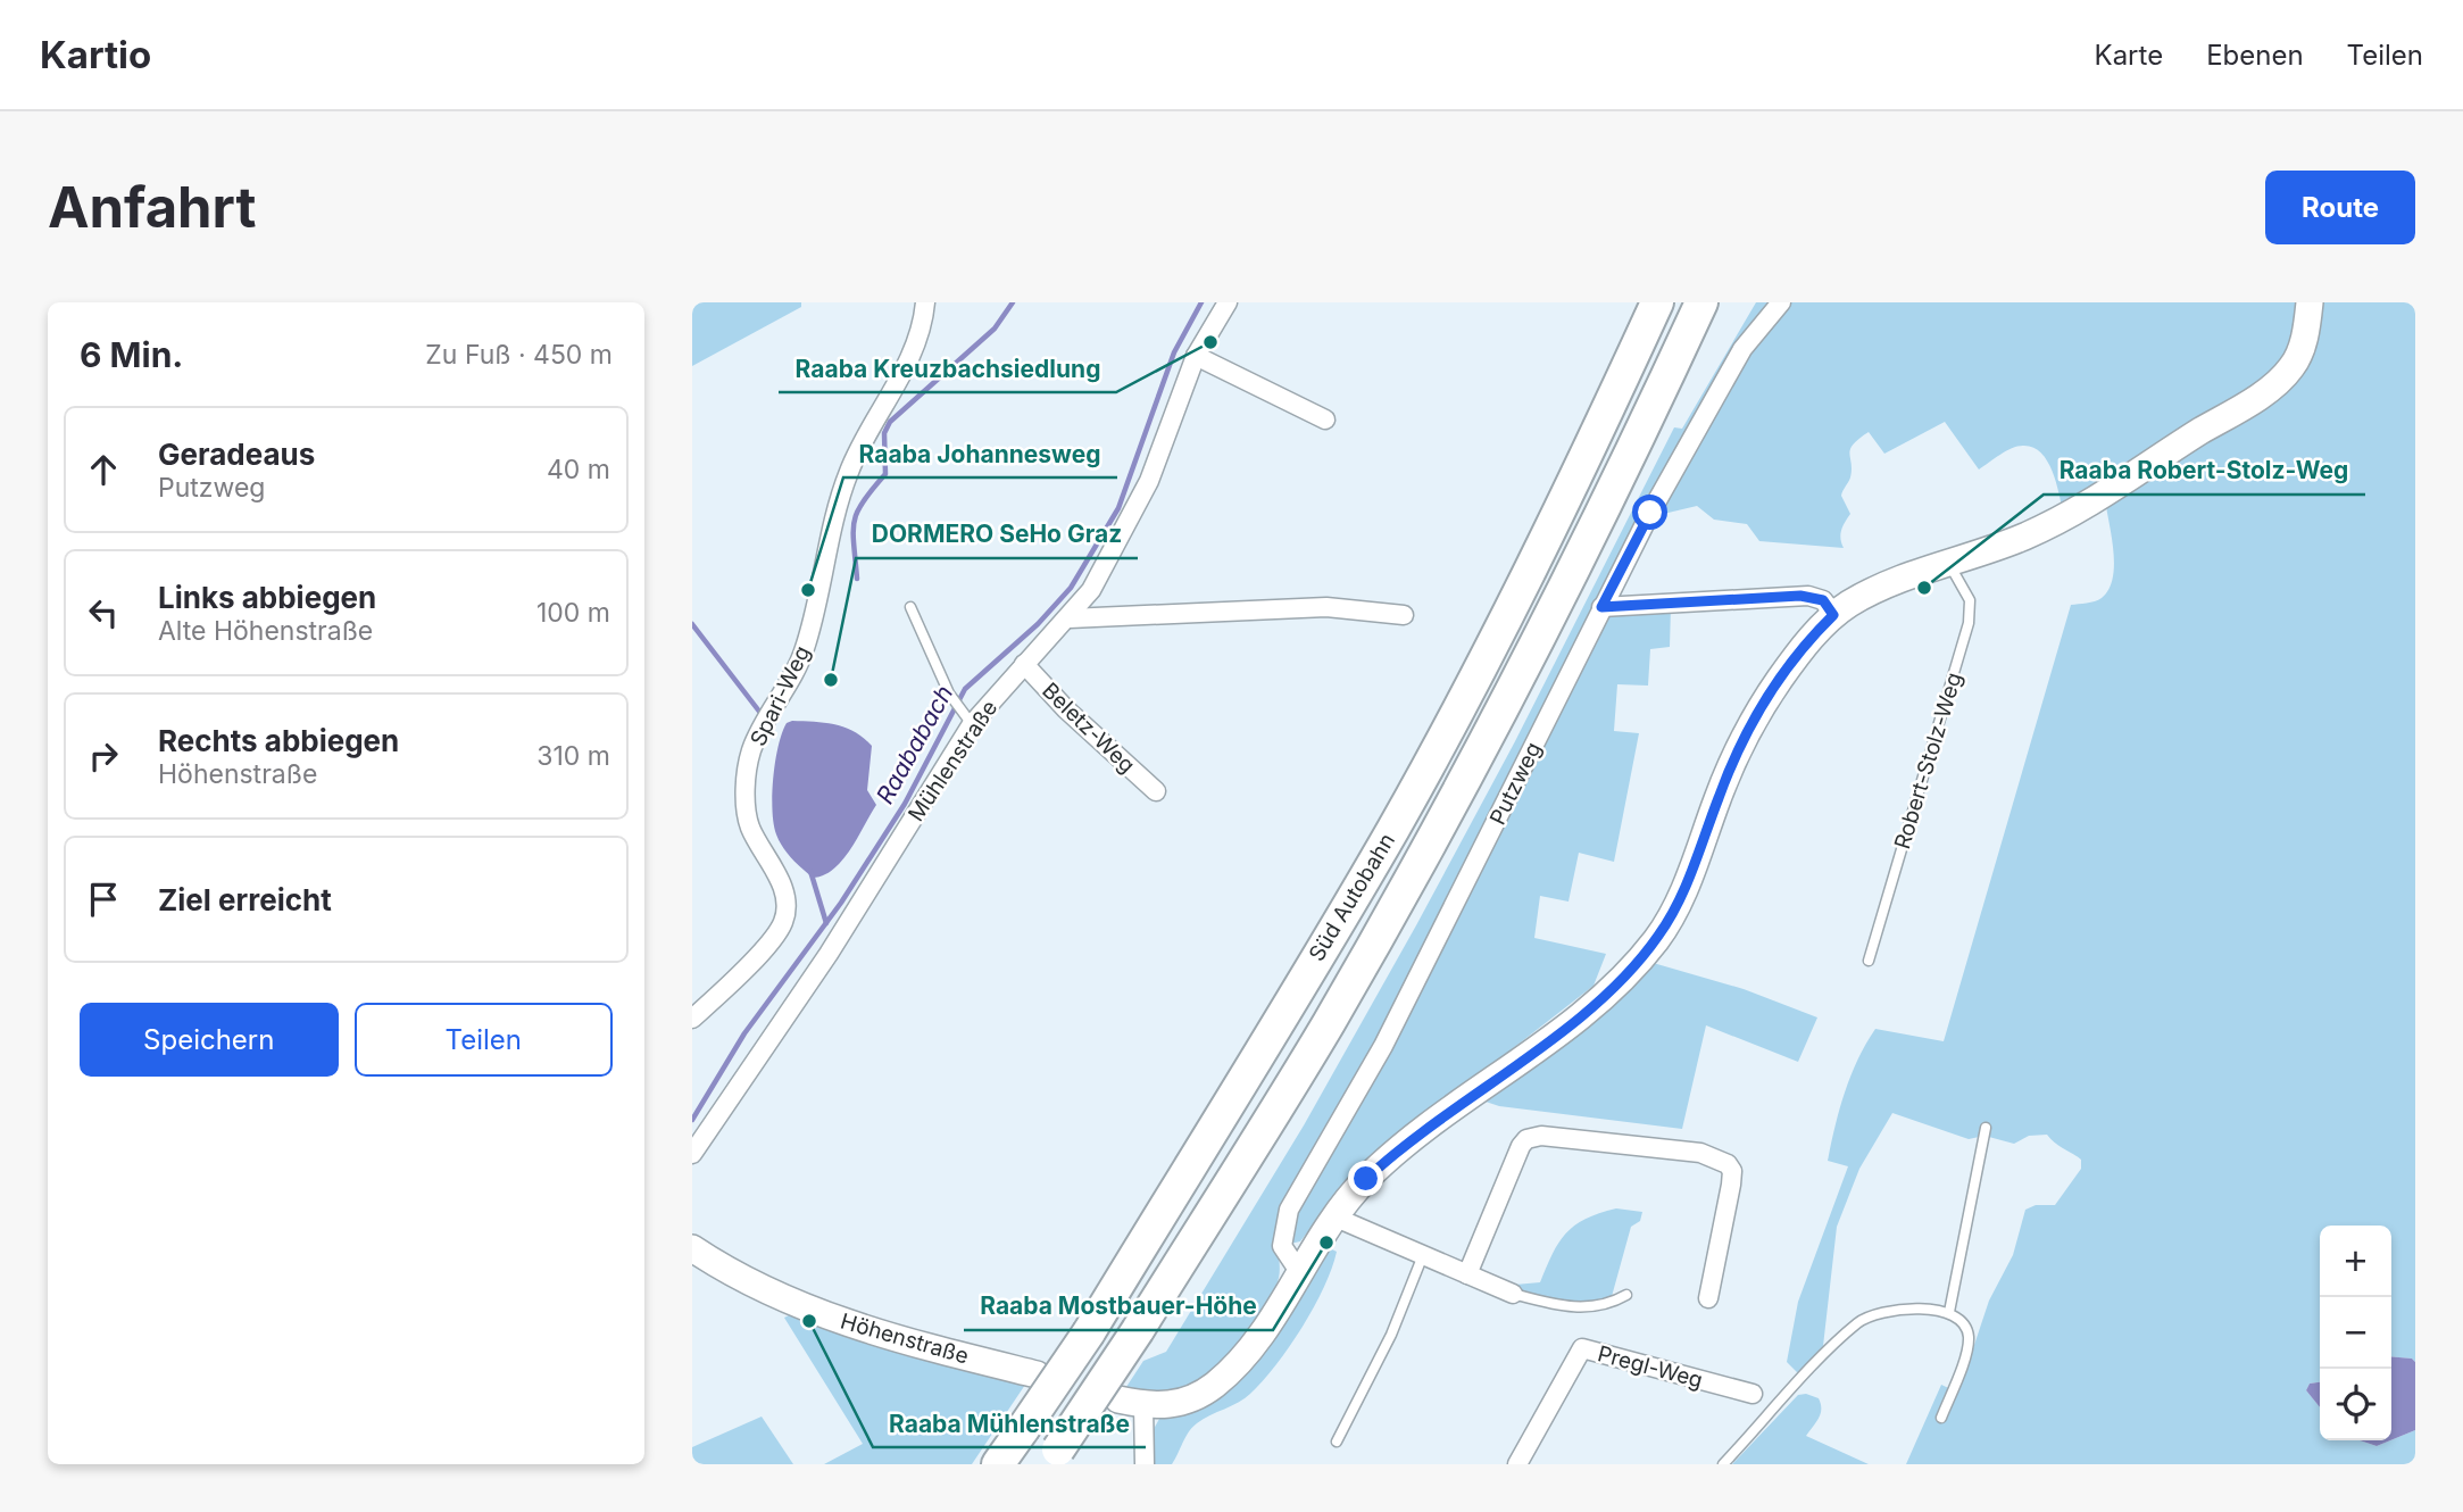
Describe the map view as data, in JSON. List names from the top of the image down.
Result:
{
  "streets": {
    "highway": ["Süd Autobahn"],
    "street": [
      "Spari-Weg",
      "Beletz-Weg",
      "Mühlenstraße",
      "Putzweg",
      "Höhenstraße",
      "Pregl-Weg"
    ],
    "lane": ["Robert-Stolz-Weg"]
  },
  "crossings": [
    ["Beletz-Weg", "Mühlenstraße"]
  ],
  "water": ["Raababach"],
  "places": [
    "Raaba Kreuzbachsiedlung",
    "Raaba Robert-Stolz-Weg",
    "Raaba Johannesweg",
    "DORMERO SeHo Graz",
    "Raaba Mostbauer-Höhe",
    "Raaba Mühlenstraße"
  ],
  "page": {
    "header": "Kartio",
    "nav": ["Karte", "Ebenen", "Teilen"],
    "buttons": [
      "Route",
      ["Speichern", "Teilen"]
    ],
    "title": "Anfahrt",
    "heading": ["6 Min.", "Zu Fuß · 450 m"],
    "list": [
      ["Geradeaus", "Putzweg", "40 m"],
      ["Links abbiegen", "Alte Höhenstraße", "100 m"],
      ["Rechts abbiegen", "Höhenstraße", "310 m"],
      "Ziel erreicht"
    ],
    "map_buttons": ["+", "−"]
  }
}
